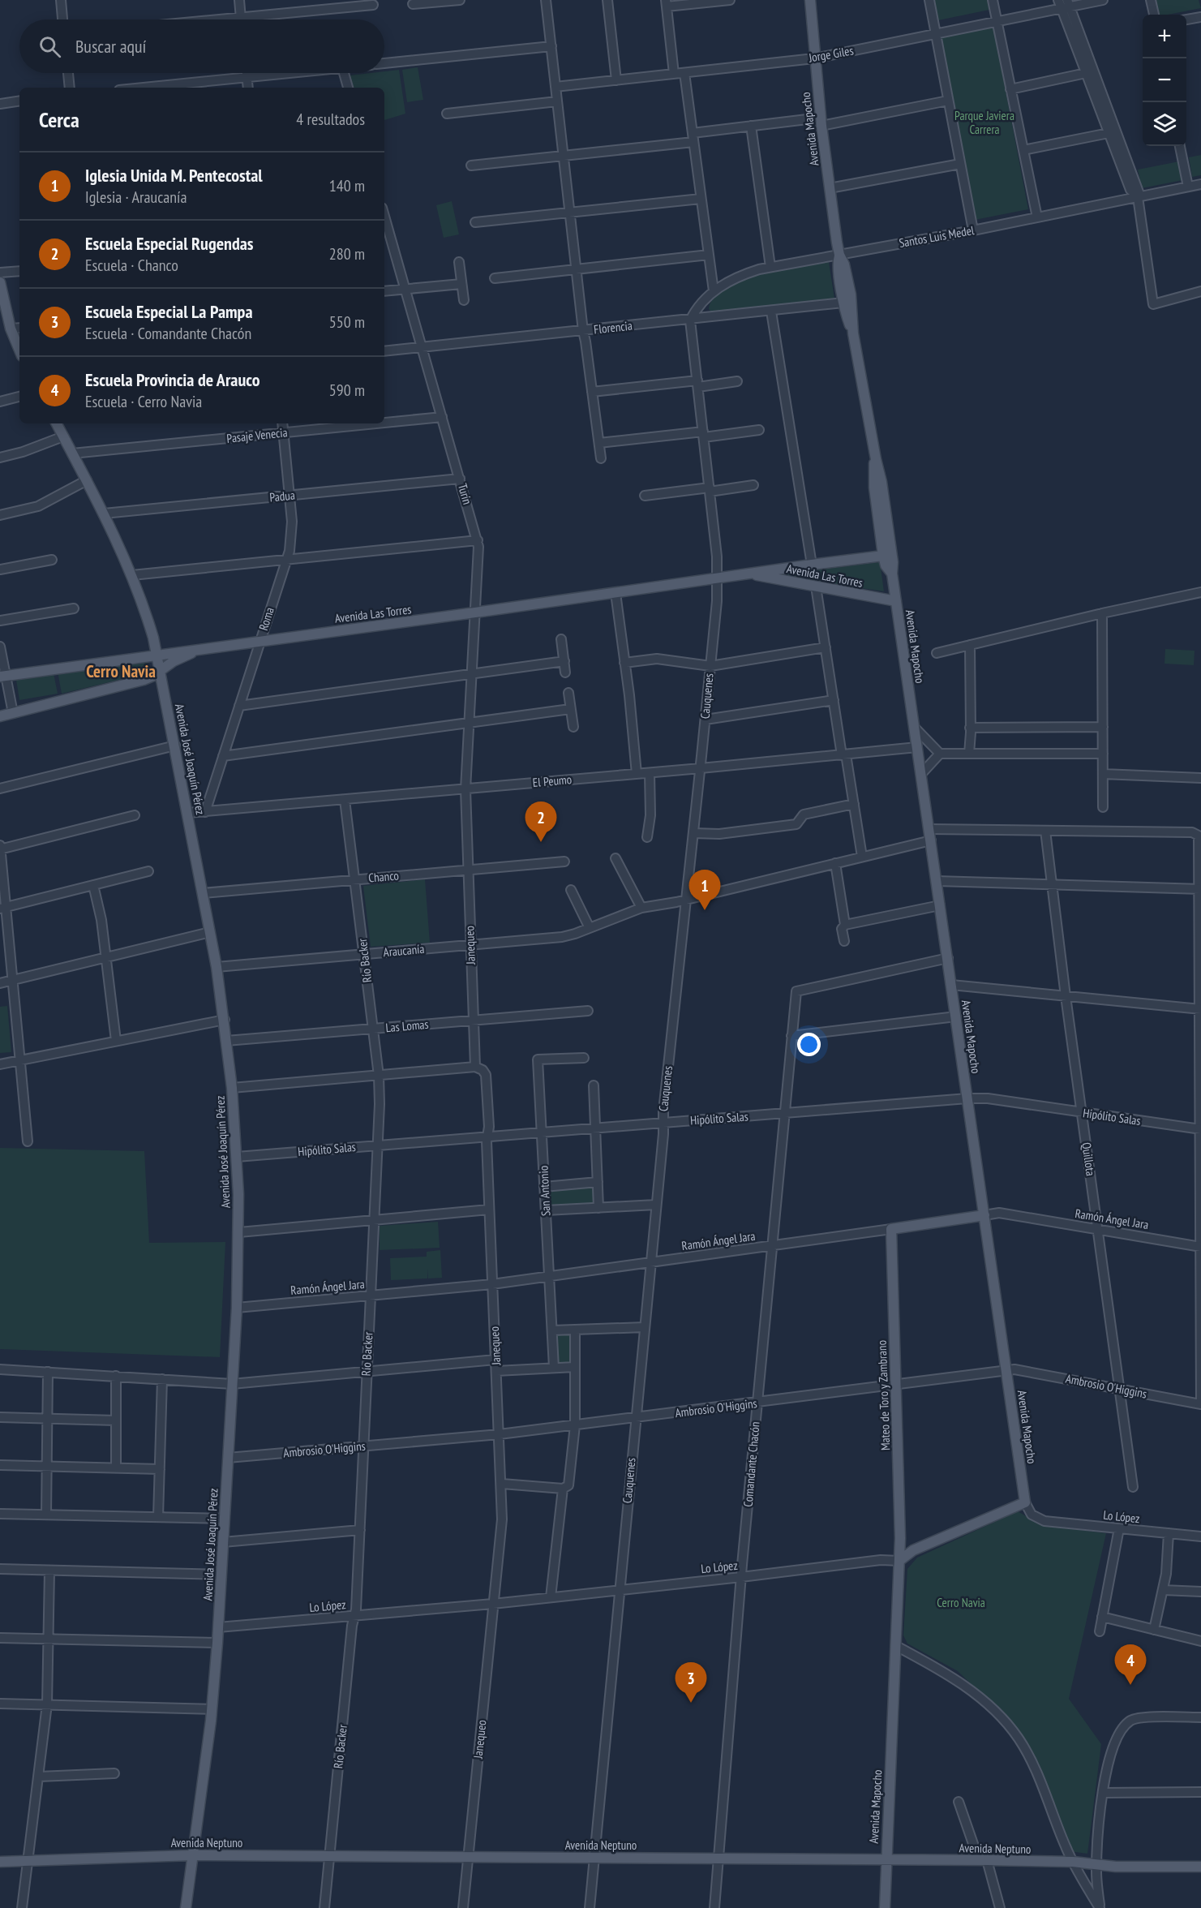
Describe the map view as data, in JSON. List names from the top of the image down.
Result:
{
  "streets": {
    "main road": [
      "Avenida Mapocho",
      "Avenida Las Torres",
      "Avenida José Joaquín Pérez",
      "Ramón Ángel Jara",
      "Mateo de Toro y Zambrano",
      "Avenida Neptuno"
    ],
    "street": [
      "Jorge Giles",
      "Santos Luis Medel",
      "Florencia",
      "Pasaje Venecia",
      "Turín",
      "Padua",
      "Roma",
      "Cauquenes",
      "El Peumo",
      "Chanco",
      "Janequeo",
      "Araucanía",
      "Río Backer",
      "Las Lomas",
      "Hipólito Salas",
      "Quillota",
      "San Antonio",
      "Ambrosio O'Higgins",
      "Comandante Chacón",
      "Lo López"
    ]
  },
  "crossings": [
    ["Jorge Giles", "Avenida Mapocho"],
    ["Avenida Mapocho", "Santos Luis Medel"],
    ["Avenida Mapocho", "Florencia"],
    ["Avenida Mapocho", "Avenida Las Torres"],
    ["Avenida Mapocho", "El Peumo"],
    ["Avenida Mapocho", "Araucanía"],
    ["Avenida Mapocho", "Hipólito Salas"],
    ["Avenida Mapocho", "Ramón Ángel Jara"],
    ["Avenida Mapocho", "Ambrosio O'Higgins"],
    ["Avenida Mapocho", "Mateo de Toro y Zambrano"],
    ["Avenida Mapocho", "Comandante Chacón"],
    ["Avenida Mapocho", "Lo López"],
    ["Avenida Mapocho", "Avenida Neptuno"],
    ["Santos Luis Medel", "Florencia"],
    ["Santos Luis Medel", "Cauquenes"],
    ["Florencia", "Turín"],
    ["Florencia", "Cauquenes"],
    ["Pasaje Venecia", "Turín"],
    ["Pasaje Venecia", "Roma"],
    ["Pasaje Venecia", "Avenida José Joaquín Pérez"],
    ["Turín", "Padua"],
    ["Turín", "Avenida Las Torres"],
    ["Turín", "El Peumo"],
    ["Turín", "Janequeo"],
    ["Padua", "Roma"],
    ["Padua", "Avenida José Joaquín Pérez"],
    ["Avenida Las Torres", "Roma"],
    ["Avenida Las Torres", "Cauquenes"],
    ["Avenida Las Torres", "Avenida José Joaquín Pérez"],
    ["Roma", "El Peumo"],
    ["Cauquenes", "El Peumo"],
    ["Cauquenes", "Araucanía"],
    ["Cauquenes", "Hipólito Salas"],
    ["Cauquenes", "Ramón Ángel Jara"],
    ["Cauquenes", "Ambrosio O'Higgins"],
    ["Cauquenes", "Lo López"],
    ["Cauquenes", "Avenida Neptuno"],
    ["Avenida José Joaquín Pérez", "El Peumo"],
    ["Avenida José Joaquín Pérez", "Chanco"],
    ["Avenida José Joaquín Pérez", "Araucanía"],
    ["Avenida José Joaquín Pérez", "Las Lomas"],
    ["Avenida José Joaquín Pérez", "Hipólito Salas"],
    ["Avenida José Joaquín Pérez", "Ramón Ángel Jara"],
    ["Avenida José Joaquín Pérez", "Ambrosio O'Higgins"],
    ["Avenida José Joaquín Pérez", "Lo López"],
    ["Avenida José Joaquín Pérez", "Avenida Neptuno"],
    ["El Peumo", "Janequeo"],
    ["El Peumo", "Río Backer"],
    ["Chanco", "Janequeo"],
    ["Chanco", "Río Backer"],
    ["Janequeo", "Araucanía"],
    ["Janequeo", "Las Lomas"],
    ["Janequeo", "Hipólito Salas"],
    ["Janequeo", "Ramón Ángel Jara"],
    ["Janequeo", "Ambrosio O'Higgins"],
    ["Janequeo", "Lo López"],
    ["Janequeo", "Avenida Neptuno"],
    ["Araucanía", "Río Backer"],
    ["Río Backer", "Las Lomas"],
    ["Río Backer", "Hipólito Salas"],
    ["Río Backer", "Ramón Ángel Jara"],
    ["Río Backer", "Ambrosio O'Higgins"],
    ["Río Backer", "Lo López"],
    ["Río Backer", "Avenida Neptuno"],
    ["Hipólito Salas", "Quillota"],
    ["Hipólito Salas", "San Antonio"],
    ["Hipólito Salas", "Comandante Chacón"],
    ["Quillota", "Ramón Ángel Jara"],
    ["Quillota", "Ambrosio O'Higgins"],
    ["San Antonio", "Ramón Ángel Jara"],
    ["Ramón Ángel Jara", "Mateo de Toro y Zambrano"],
    ["Ramón Ángel Jara", "Comandante Chacón"],
    ["Ambrosio O'Higgins", "Mateo de Toro y Zambrano"],
    ["Ambrosio O'Higgins", "Comandante Chacón"],
    ["Mateo de Toro y Zambrano", "Lo López"],
    ["Comandante Chacón", "Lo López"],
    ["Comandante Chacón", "Avenida Neptuno"]
  ],
  "districts": ["Cerro Navia"],
  "parks": ["Parque Javiera Carrera", "Cerro Navia"],
  "page": {
    "map_buttons": ["+", "−"],
    "search": "Buscar aquí",
    "heading": ["Cerca", "4 resultados"],
    "list": [
      {
        "mark": "1",
        "name": "Iglesia Unida M. Pentecostal",
        "note": "Iglesia · Araucanía",
        "value": "140 m"
      },
      {
        "mark": "2",
        "name": "Escuela Especial Rugendas",
        "note": "Escuela · Chanco",
        "value": "280 m"
      },
      {
        "mark": "3",
        "name": "Escuela Especial La Pampa",
        "note": "Escuela · Comandante Chacón",
        "value": "550 m"
      },
      {
        "mark": "4",
        "name": "Escuela Provincia de Arauco",
        "note": "Escuela · Cerro Navia",
        "value": "590 m"
      }
    ],
    "pins": [
      "2",
      "1",
      "4",
      "3"
    ]
  }
}
